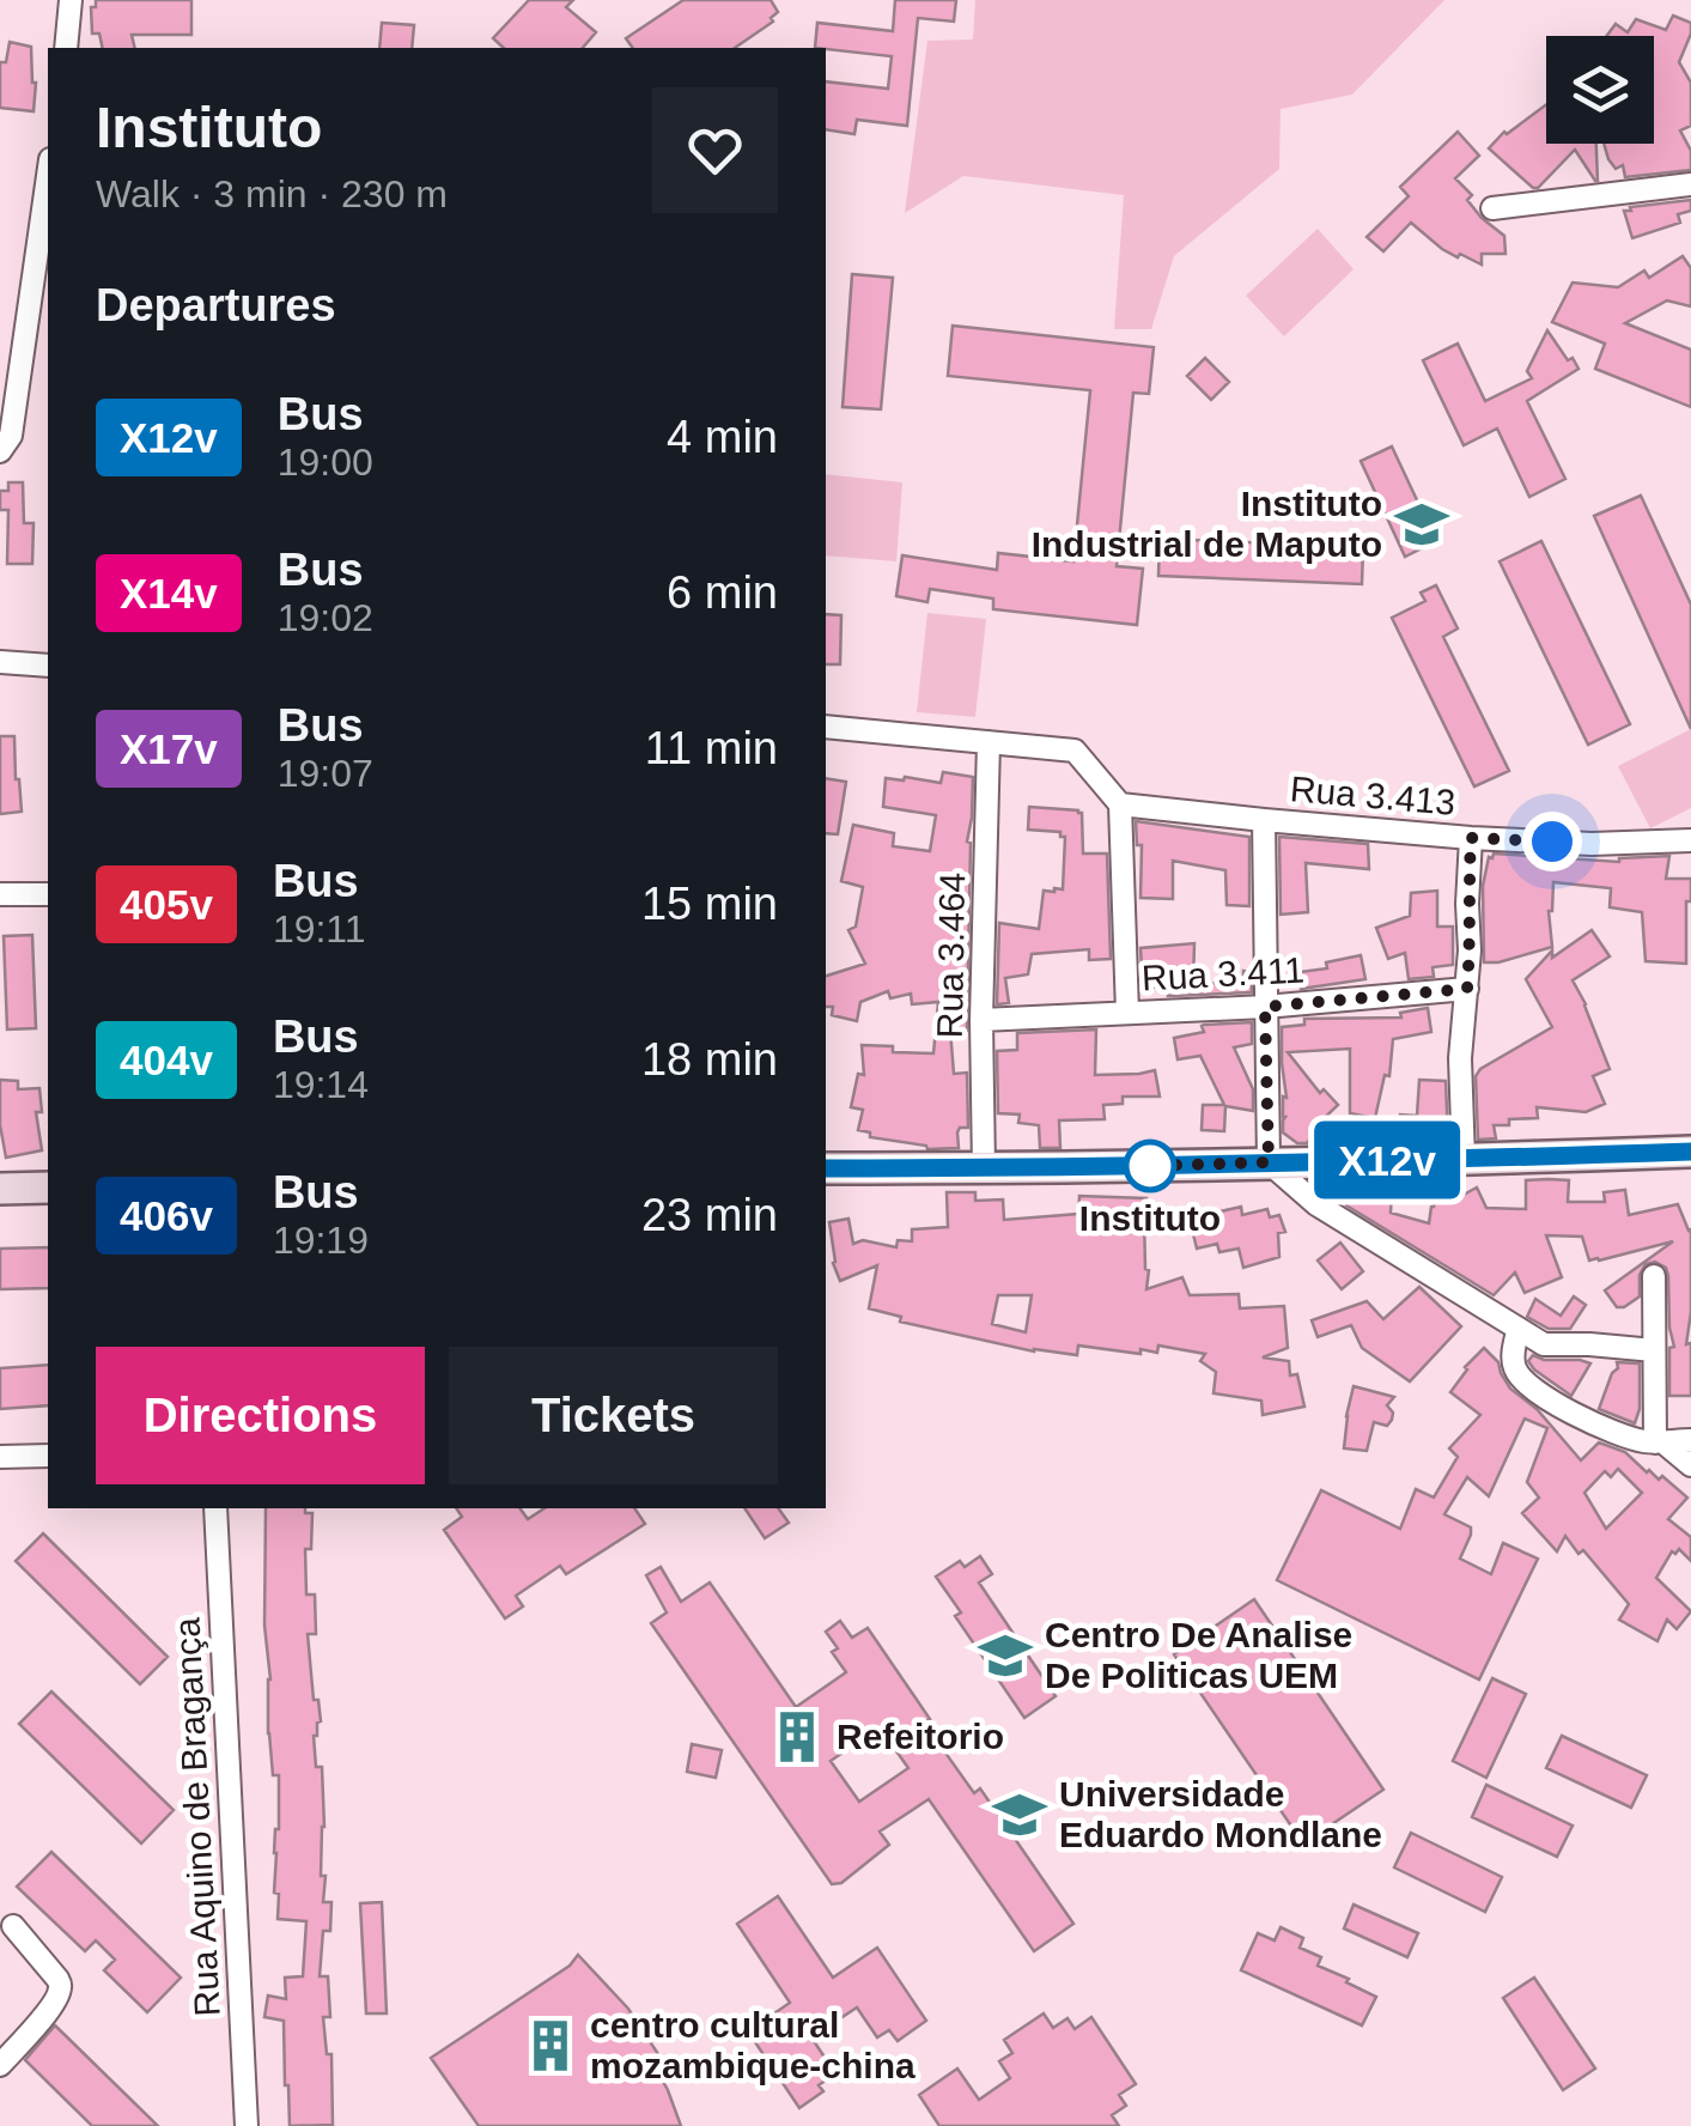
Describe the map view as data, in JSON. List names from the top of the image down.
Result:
{
  "streets": {
    "street": [
      "Rua 3.413",
      "Rua 3.464",
      "Rua 3.411",
      "Rua Aquino de Bragança"
    ]
  },
  "crossings": [
    ["Rua 3.464", "Rua 3.411"]
  ],
  "places": {
    "school or university": ["Instituto Industrial de Maputo", "Centro De Analise De Politicas UEM", "Universidade Eduardo Mondlane"],
    "other": ["Instituto"],
    "building": ["Refeitorio", "centro cultural mozambique-china"]
  },
  "lines": ["bus line X12v"],
  "page": {
    "on_map": "X12v",
    "heading": [
      ["Instituto", "Walk · 3 min · 230 m"],
      "Departures"
    ],
    "list": [
      {
        "mark": "X12v",
        "name": "Bus",
        "note": "19:00",
        "value": "4 min"
      },
      {
        "mark": "X14v",
        "name": "Bus",
        "note": "19:02",
        "value": "6 min"
      },
      {
        "mark": "X17v",
        "name": "Bus",
        "note": "19:07",
        "value": "11 min"
      },
      {
        "mark": "405v",
        "name": "Bus",
        "note": "19:11",
        "value": "15 min"
      },
      {
        "mark": "404v",
        "name": "Bus",
        "note": "19:14",
        "value": "18 min"
      },
      {
        "mark": "406v",
        "name": "Bus",
        "note": "19:19",
        "value": "23 min"
      }
    ],
    "buttons": ["Directions", "Tickets"]
  }
}
